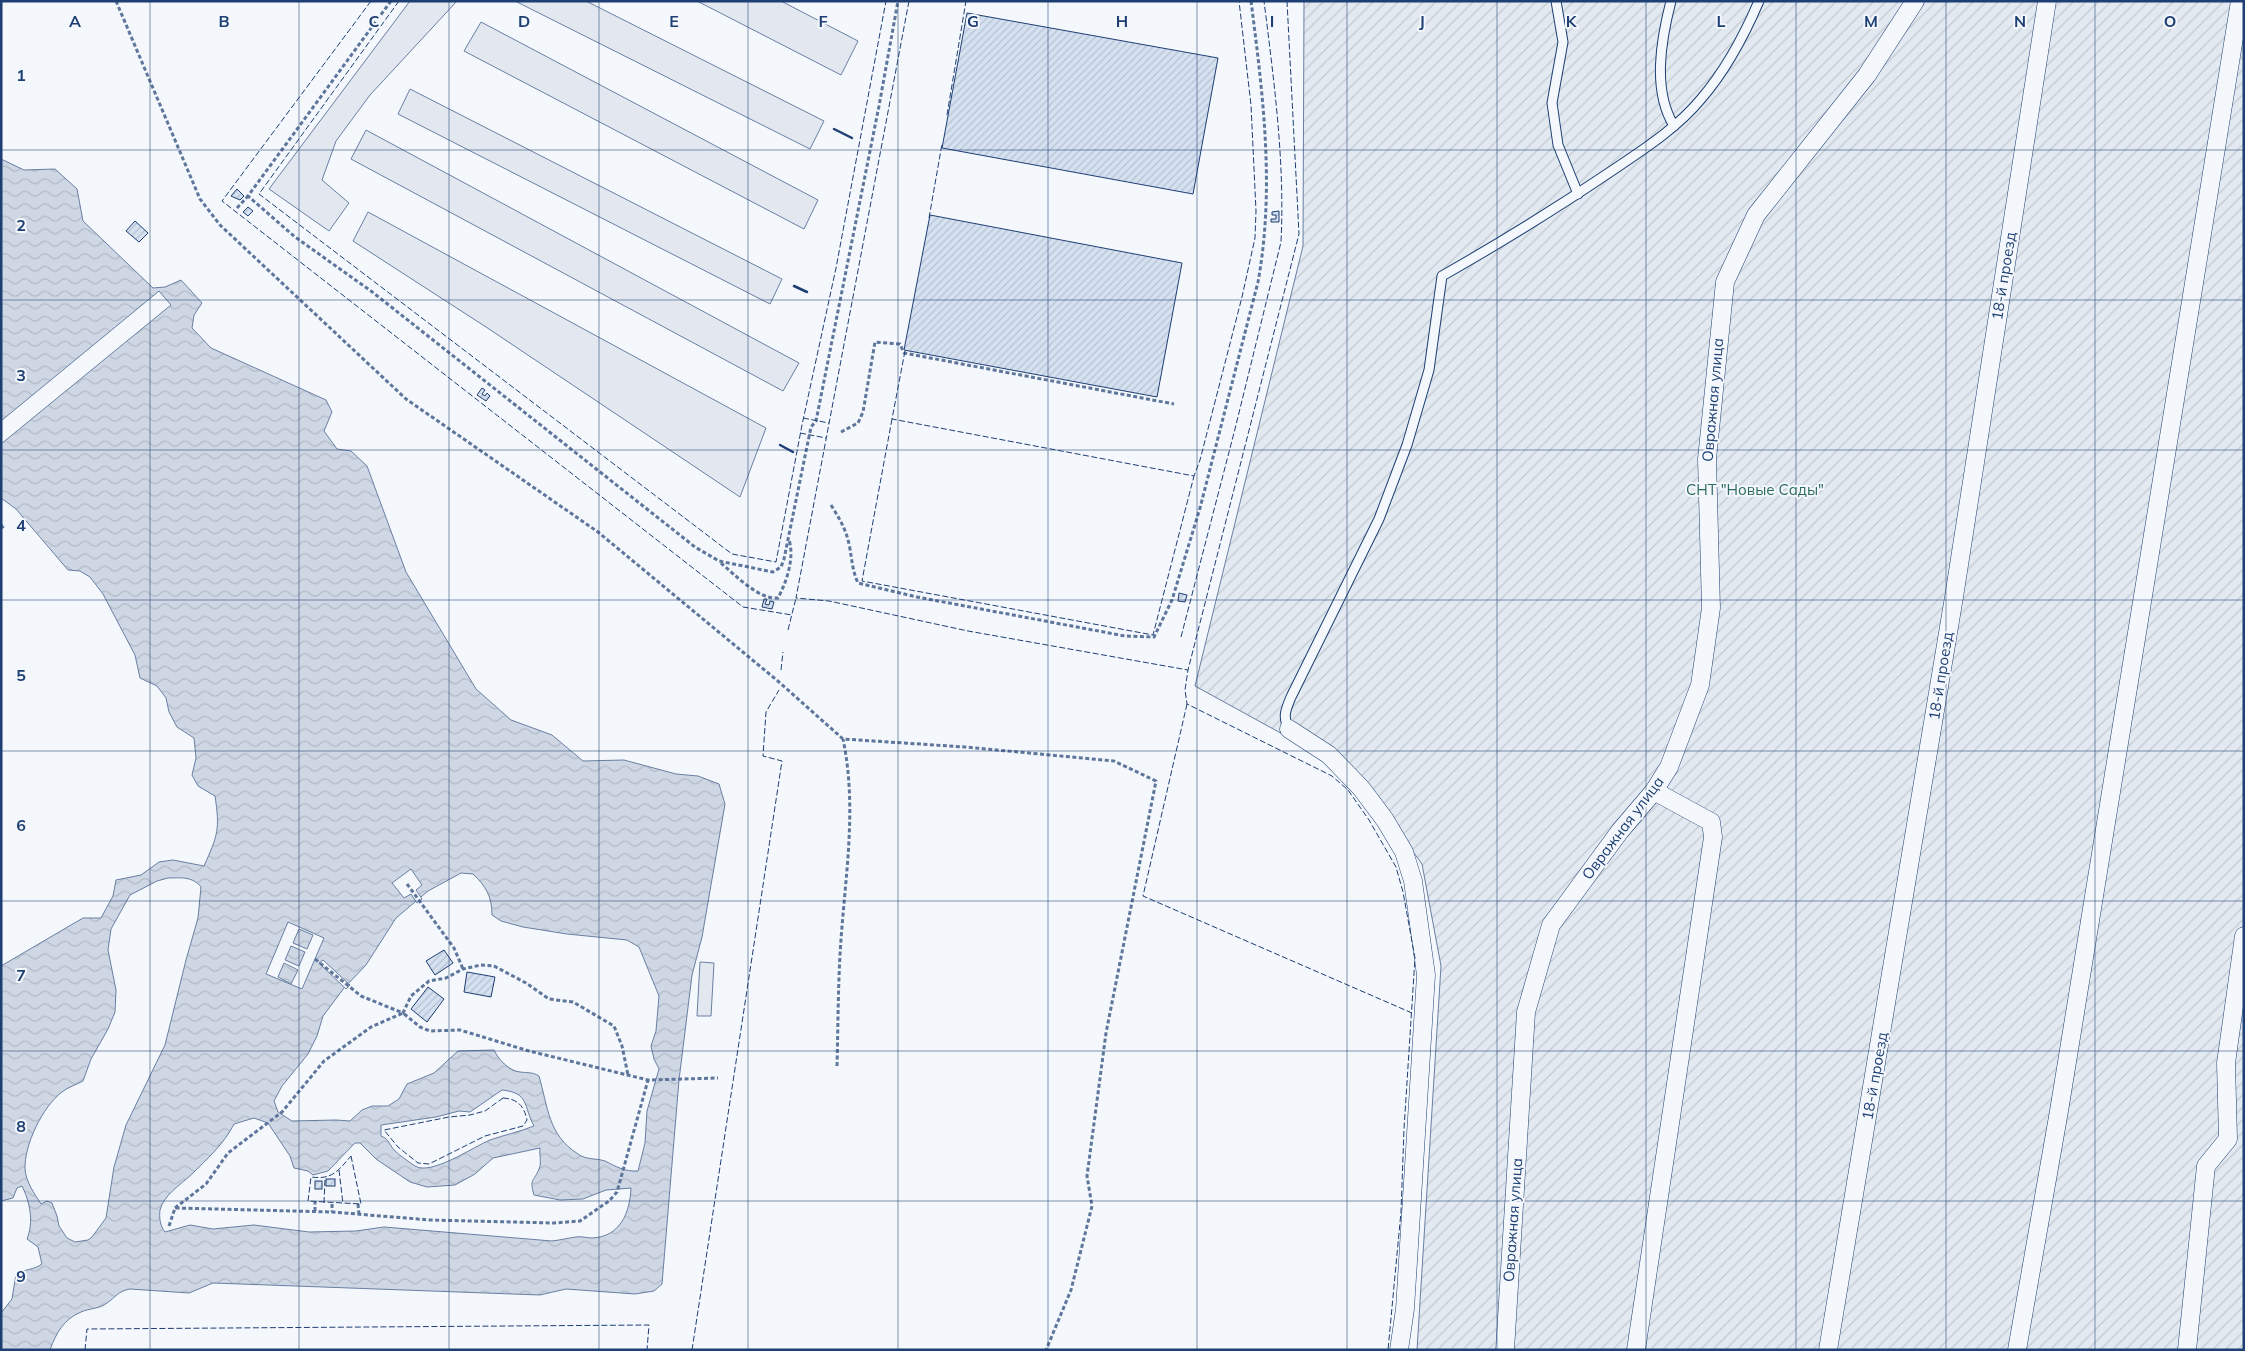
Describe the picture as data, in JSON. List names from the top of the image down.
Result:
{
  "streets": {
    "street": ["18-й проезд", "Овражная улица"]
  },
  "parks": ["СНТ \"Новые Сады\""],
  "grid": {
    "columns": [
      "A",
      "B",
      "C",
      "D",
      "E",
      "F",
      "G",
      "H",
      "I",
      "J",
      "K",
      "L",
      "M",
      "N",
      "O"
    ],
    "rows": [
      "1",
      "2",
      "3",
      "4",
      "5",
      "6",
      "7",
      "8",
      "9"
    ]
  }
}
